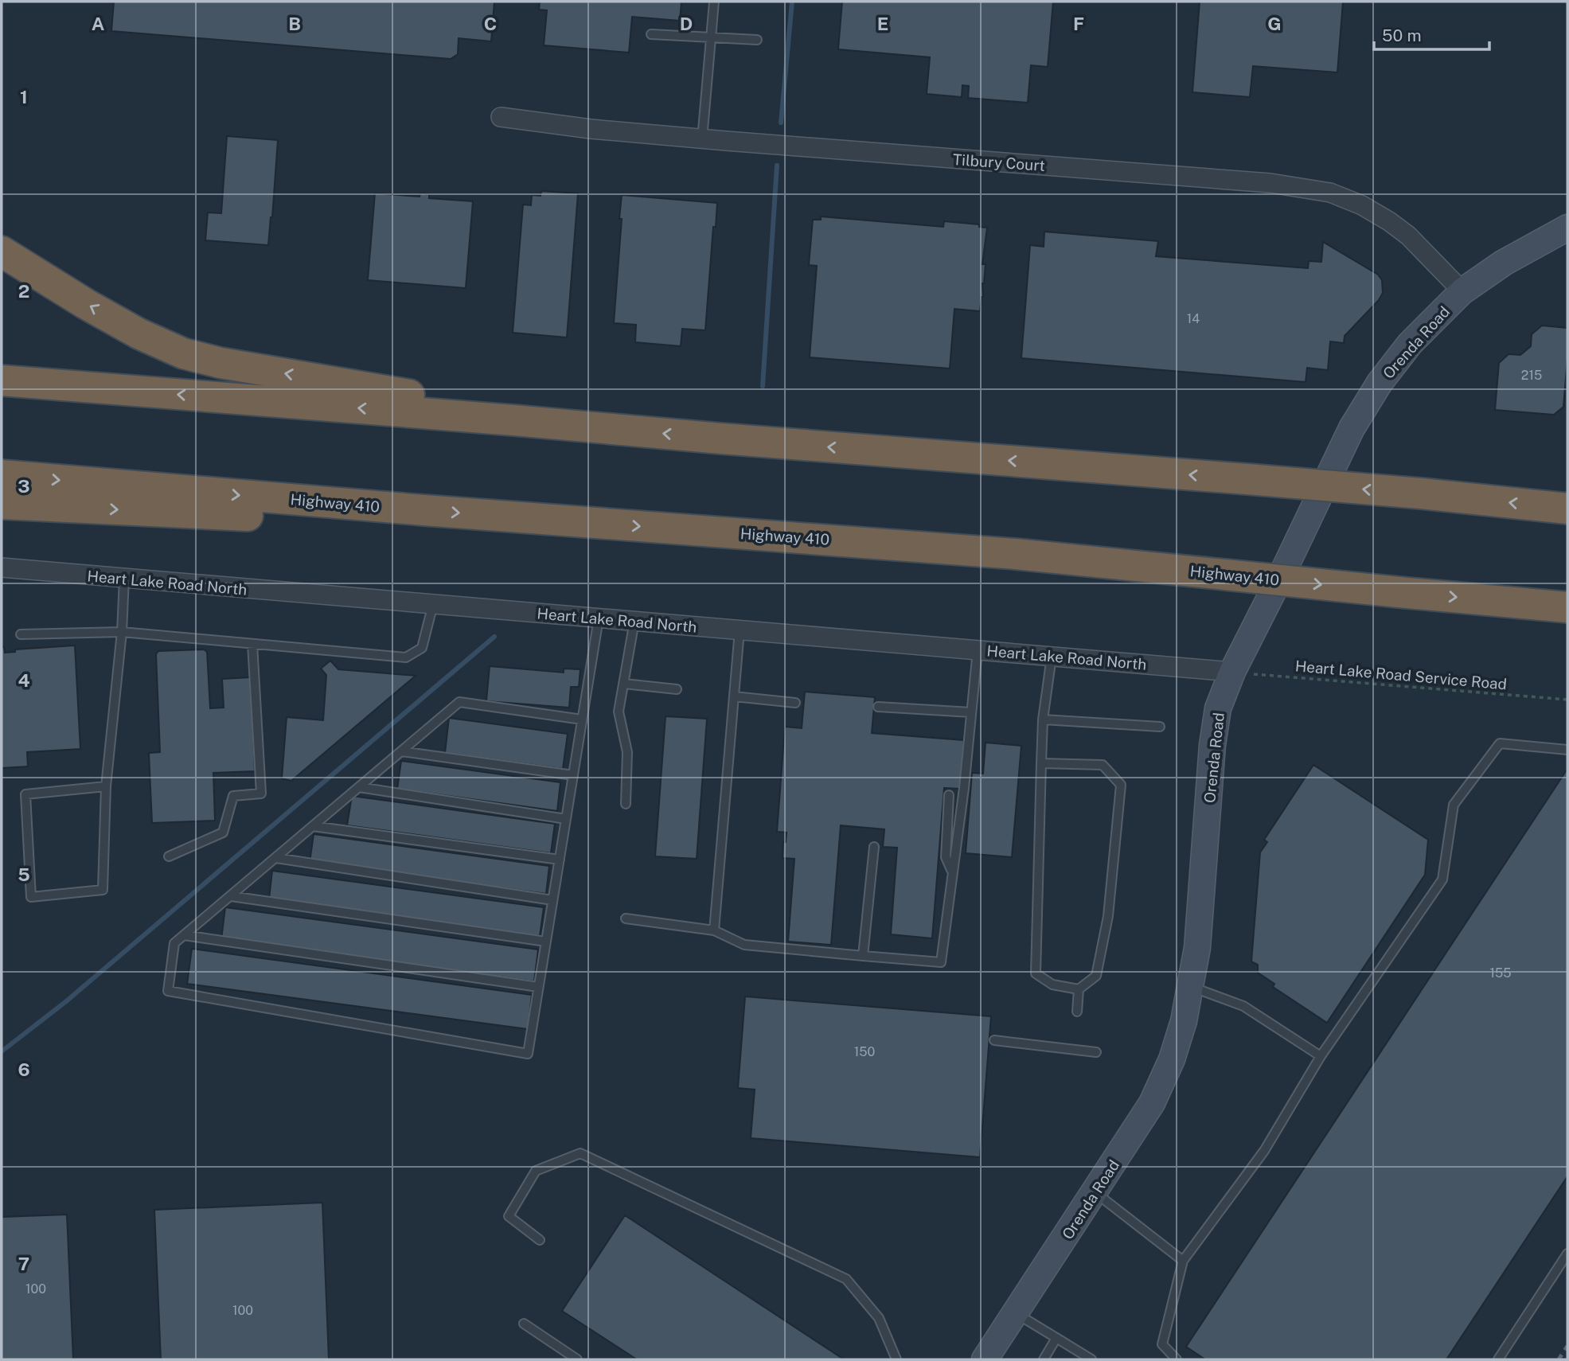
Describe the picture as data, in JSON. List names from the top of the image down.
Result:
{
  "streets": {
    "highway": ["Highway 410"],
    "street": ["Tilbury Court", "Orenda Road", "Heart Lake Road North"],
    "path": ["Heart Lake Road Service Road"]
  },
  "crossings": [
    ["Tilbury Court", "Orenda Road"],
    ["Orenda Road", "Heart Lake Road North"],
    ["Orenda Road", "Heart Lake Road Service Road"],
    ["Heart Lake Road North", "Heart Lake Road Service Road"]
  ],
  "house_numbers": [
    "14",
    "215",
    "155",
    "150",
    "100",
    "100"
  ],
  "scale_bar": "50 m",
  "grid": {
    "columns": [
      "A",
      "B",
      "C",
      "D",
      "E",
      "F",
      "G"
    ],
    "rows": [
      "1",
      "2",
      "3",
      "4",
      "5",
      "6",
      "7"
    ]
  }
}
